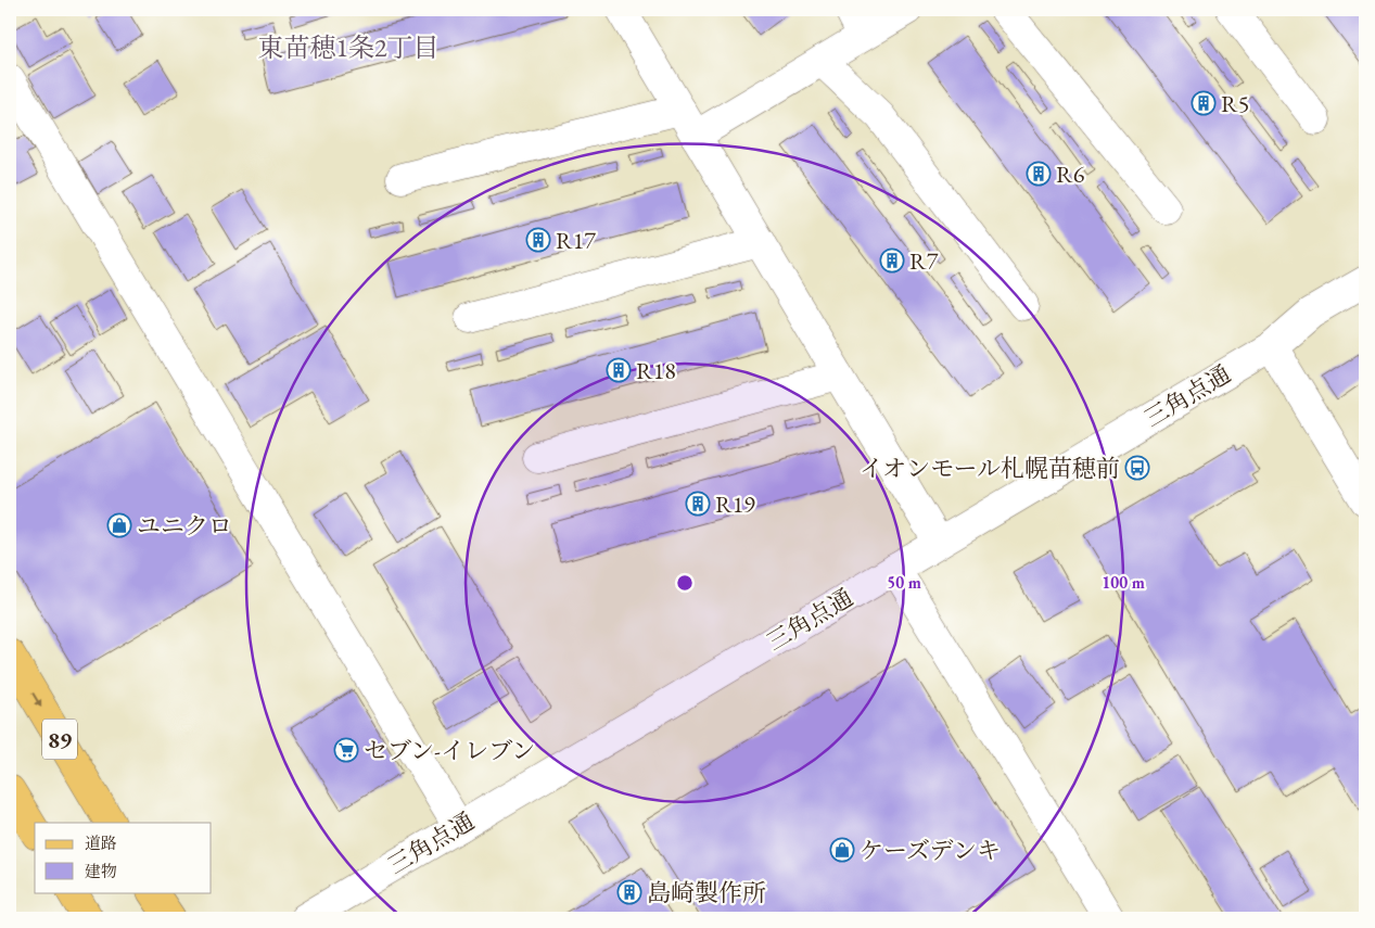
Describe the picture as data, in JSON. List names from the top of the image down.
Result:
{
  "streets": {
    "main road": ["89"],
    "street": ["三角点通"]
  },
  "districts": ["東苗穂1条2丁目"],
  "places": {
    "building": [
      "R5",
      "R6",
      "R17",
      "R7",
      "R18",
      "R19",
      "島崎製作所"
    ],
    "bus stop": ["イオンモール札幌苗穂前"],
    "shop": ["ユニクロ", "ケーズデンキ"],
    "supermarket": ["セブン-イレブン"]
  },
  "legend": ["道路", "建物"],
  "rings": ["50 m", "100 m"]
}
